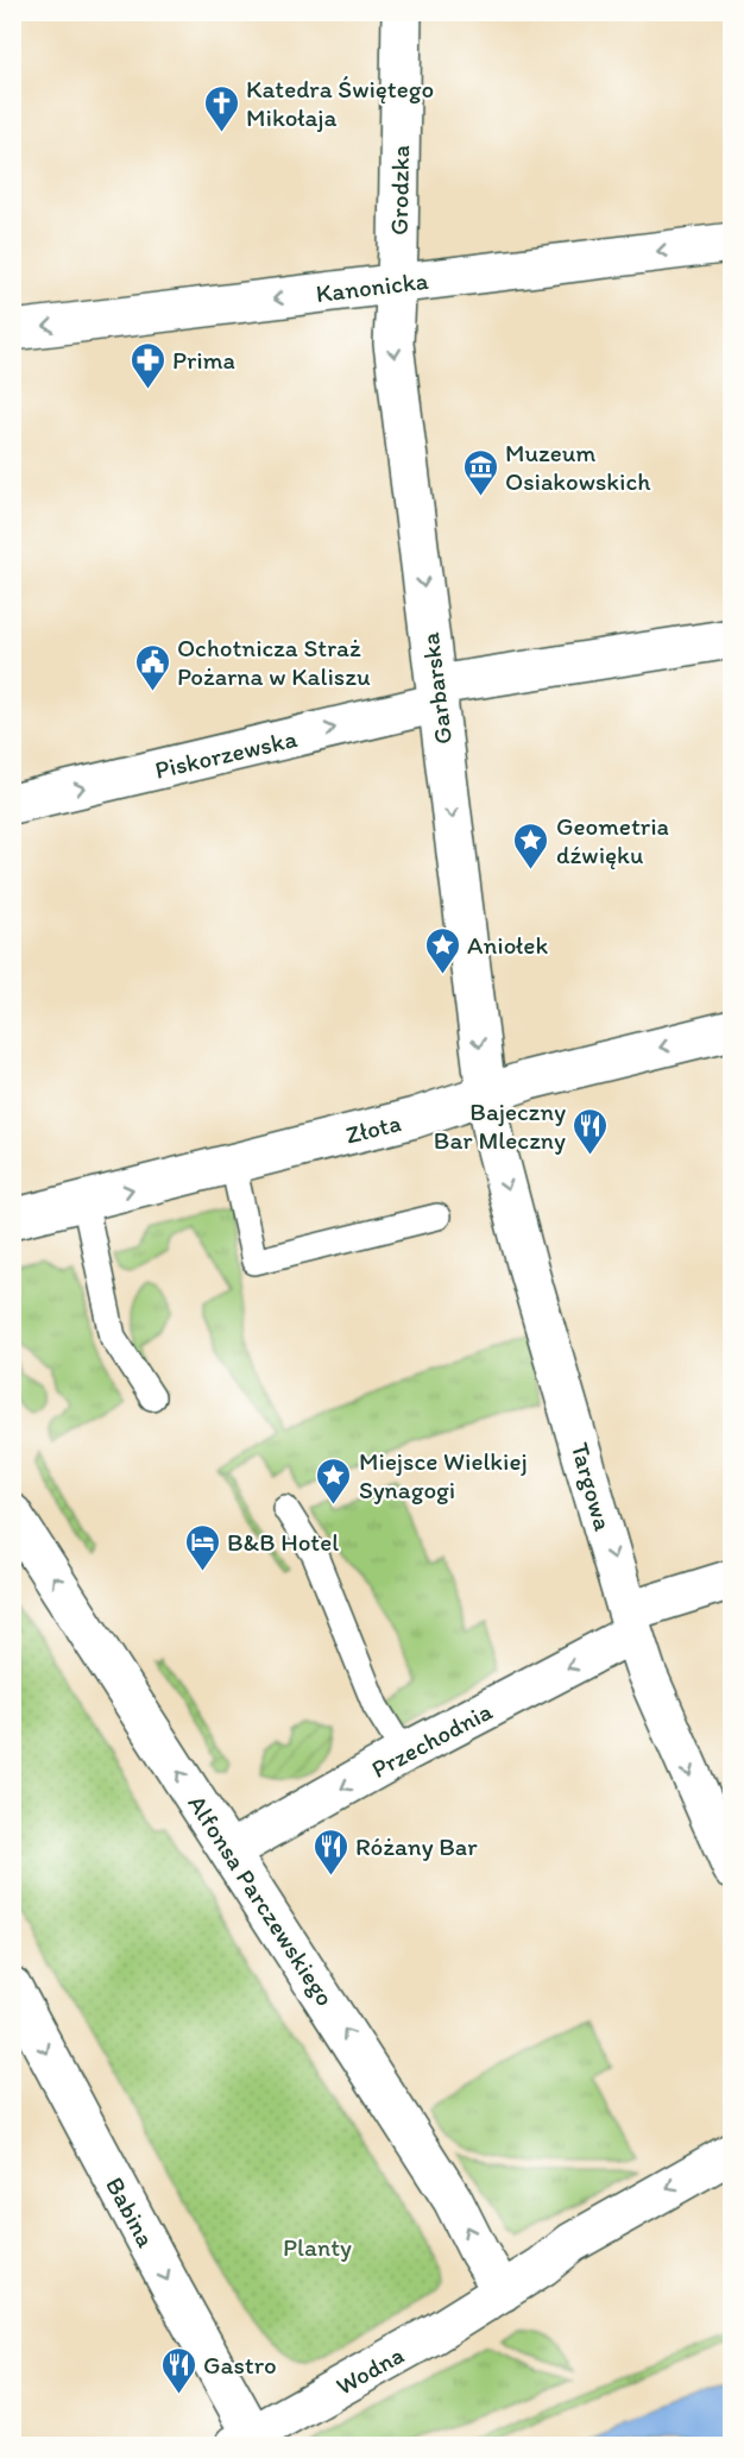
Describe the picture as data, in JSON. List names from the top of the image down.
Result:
{
  "streets": {
    "street": [
      "Grodzka",
      "Kanonicka",
      "Garbarska",
      "Piskorzewska",
      "Złota",
      "Targowa",
      "Przechodnia",
      "Alfonsa Parczewskiego",
      "Babina",
      "Wodna"
    ]
  },
  "crossings": [
    ["Grodzka", "Kanonicka"],
    ["Grodzka", "Garbarska"],
    ["Kanonicka", "Garbarska"],
    ["Garbarska", "Piskorzewska"],
    ["Garbarska", "Złota"],
    ["Garbarska", "Targowa"],
    ["Złota", "Targowa"],
    ["Targowa", "Przechodnia"],
    ["Przechodnia", "Alfonsa Parczewskiego"],
    ["Alfonsa Parczewskiego", "Wodna"],
    ["Babina", "Wodna"]
  ],
  "one_way": [
    "Kanonicka",
    "Garbarska",
    "Piskorzewska",
    "Targowa",
    "Przechodnia",
    "Alfonsa Parczewskiego",
    "Babina",
    "Wodna"
  ],
  "parks": ["Planty"],
  "places": {
    "church": ["Katedra Świętego Mikołaja"],
    "pharmacy": ["Prima"],
    "museum": ["Muzeum Osiakowskich"],
    "public building": ["Ochotnicza Straż Pożarna w Kaliszu"],
    "place": ["Geometria dźwięku", "Aniołek", "Miejsce Wielkiej Synagogi"],
    "restaurant": ["Bajeczny Bar Mleczny", "Różany Bar", "Gastro"],
    "hotel": ["B&B Hotel"]
  }
}
